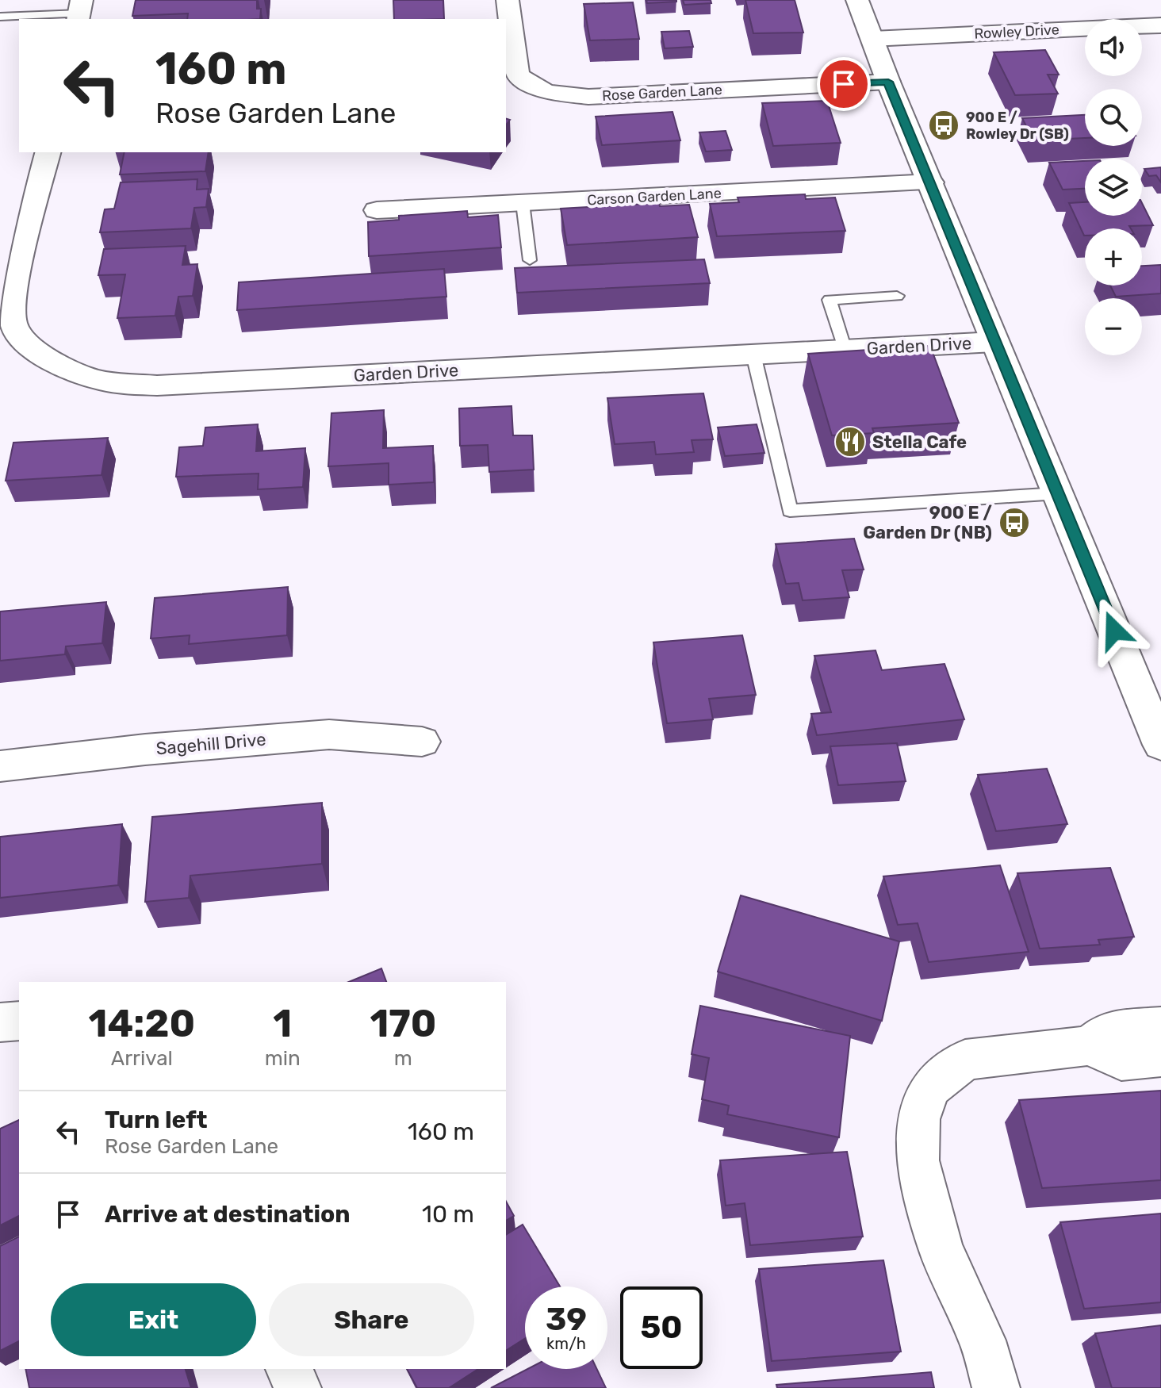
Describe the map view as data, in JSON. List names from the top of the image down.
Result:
{
  "streets": {
    "street": [
      "Rowley Drive",
      "Rose Garden Lane",
      "Carson Garden Lane",
      "Garden Drive",
      "Sagehill Drive"
    ]
  },
  "places": {
    "bus stop": ["900 E / Rowley Dr (SB)", "900 E / Garden Dr (NB)"],
    "restaurant": ["Stella Cafe"]
  },
  "page": {
    "map_buttons": ["+", "−"],
    "turn": ["160 m", "Rose Garden Lane"],
    "eta": [
      "14:20",
      "Arrival",
      "1",
      "min",
      "170",
      "m"
    ],
    "list": [
      {
        "name": "Turn left",
        "note": "Rose Garden Lane",
        "value": "160 m"
      },
      {
        "name": "Arrive at destination",
        "value": "10 m"
      }
    ],
    "buttons": ["Exit", "Share"],
    "speed": "39 km/h",
    "limit": "50"
  }
}
